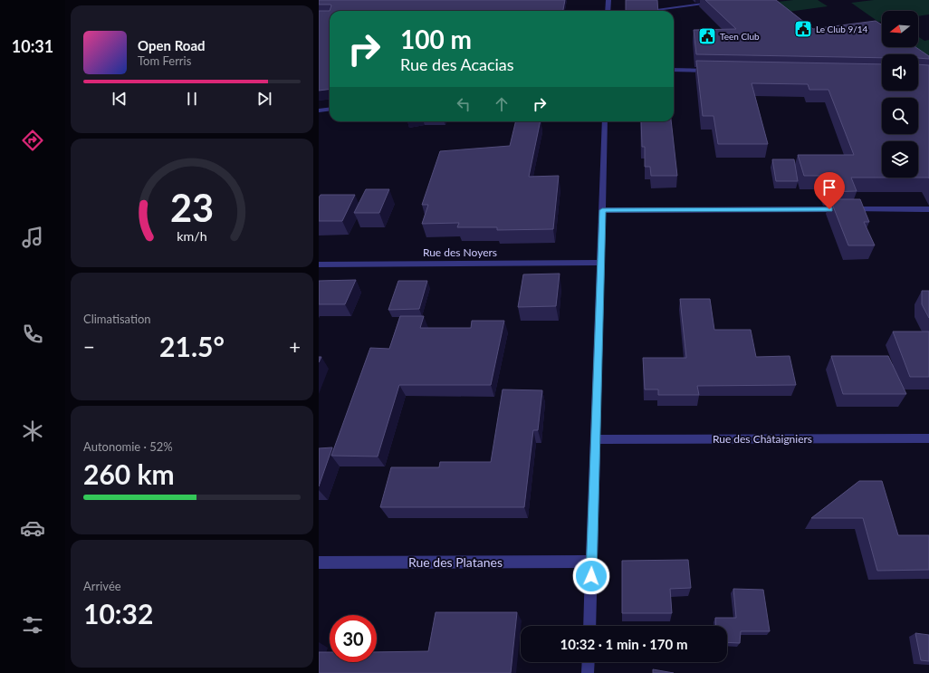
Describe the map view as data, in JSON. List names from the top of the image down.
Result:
{
  "streets": {
    "street": ["Rue des Noyers", "Rue des Châtaigniers", "Rue des Platanes"]
  },
  "places": {
    "public building": ["Le Club 9/14", "Teen Club"]
  },
  "north": "left",
  "page": {
    "tabs": "10:31",
    "turn": ["100 m", "Rue des Acacias"],
    "song": ["Open Road", "Tom Ferris"],
    "tile": [
      "Climatisation",
      ["Autonomie · 52%", "260 km"],
      ["Arrivée", "10:32"]
    ],
    "heat": ["−", "21.5°", "+"],
    "limit": "30",
    "trip": "10:32 · 1 min · 170 m",
    "gauge": ["23", "km/h"]
  }
}
